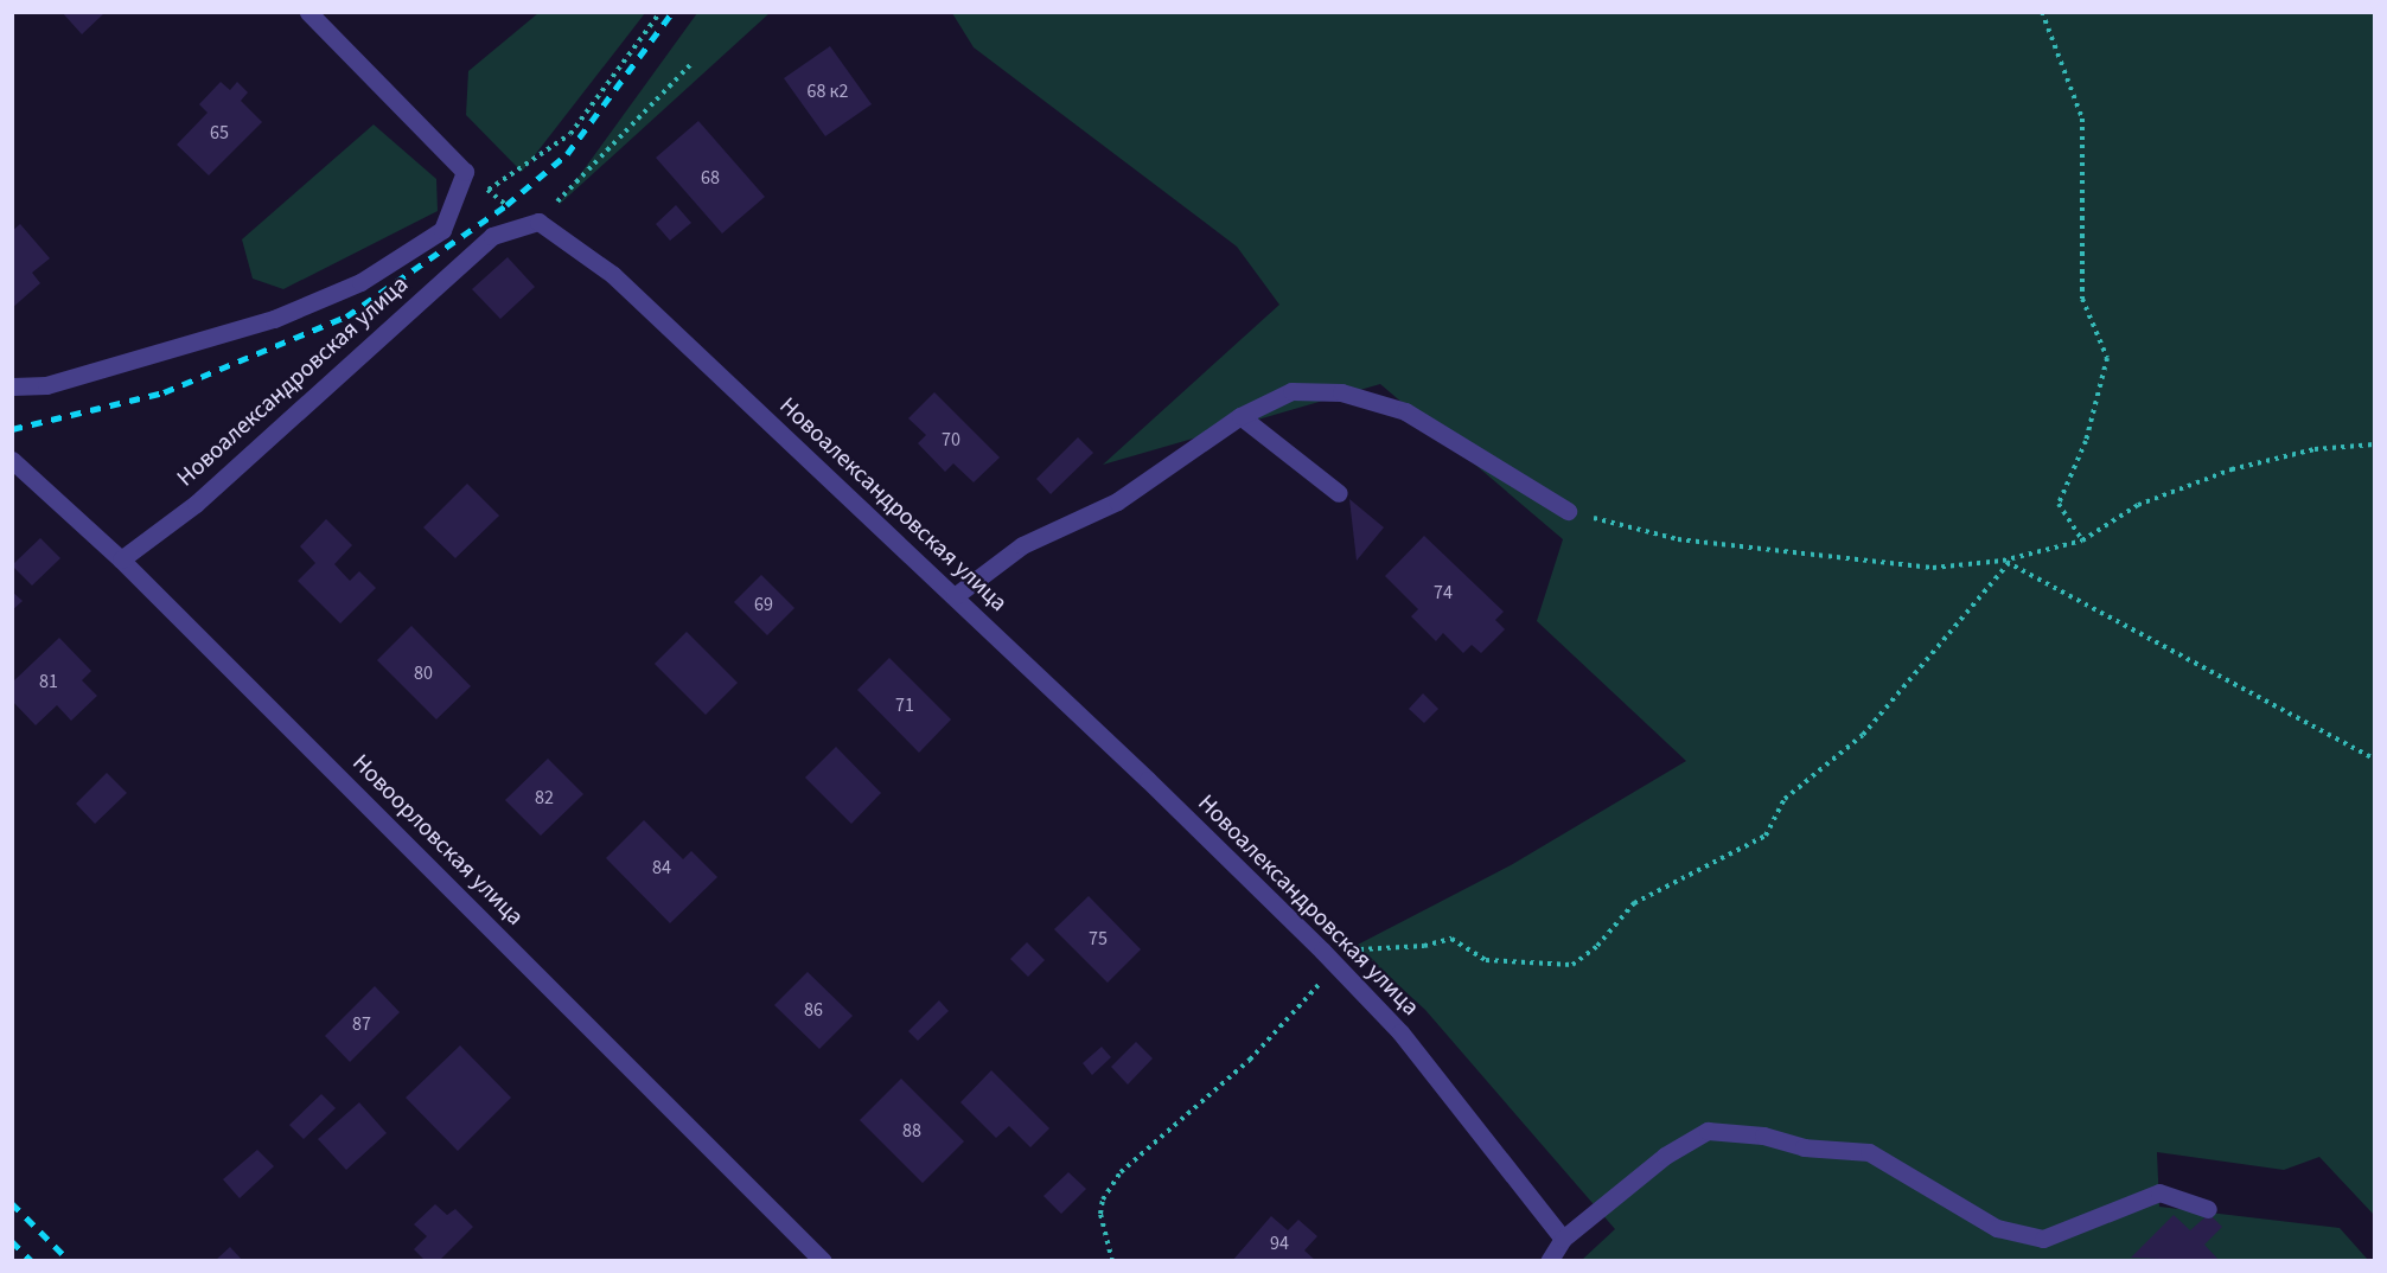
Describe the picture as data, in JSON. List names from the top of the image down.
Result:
{
  "streets": {
    "street": ["Новоалександровская улица", "Новоорловская улица"]
  },
  "crossings": [
    ["Новоалександровская улица", "Новоорловская улица"]
  ],
  "house_numbers": [
    "68 к2",
    "65",
    "68",
    "70",
    "74",
    "69",
    "80",
    "81",
    "71",
    "82",
    "84",
    "75",
    "86",
    "87",
    "88",
    "94"
  ]
}
